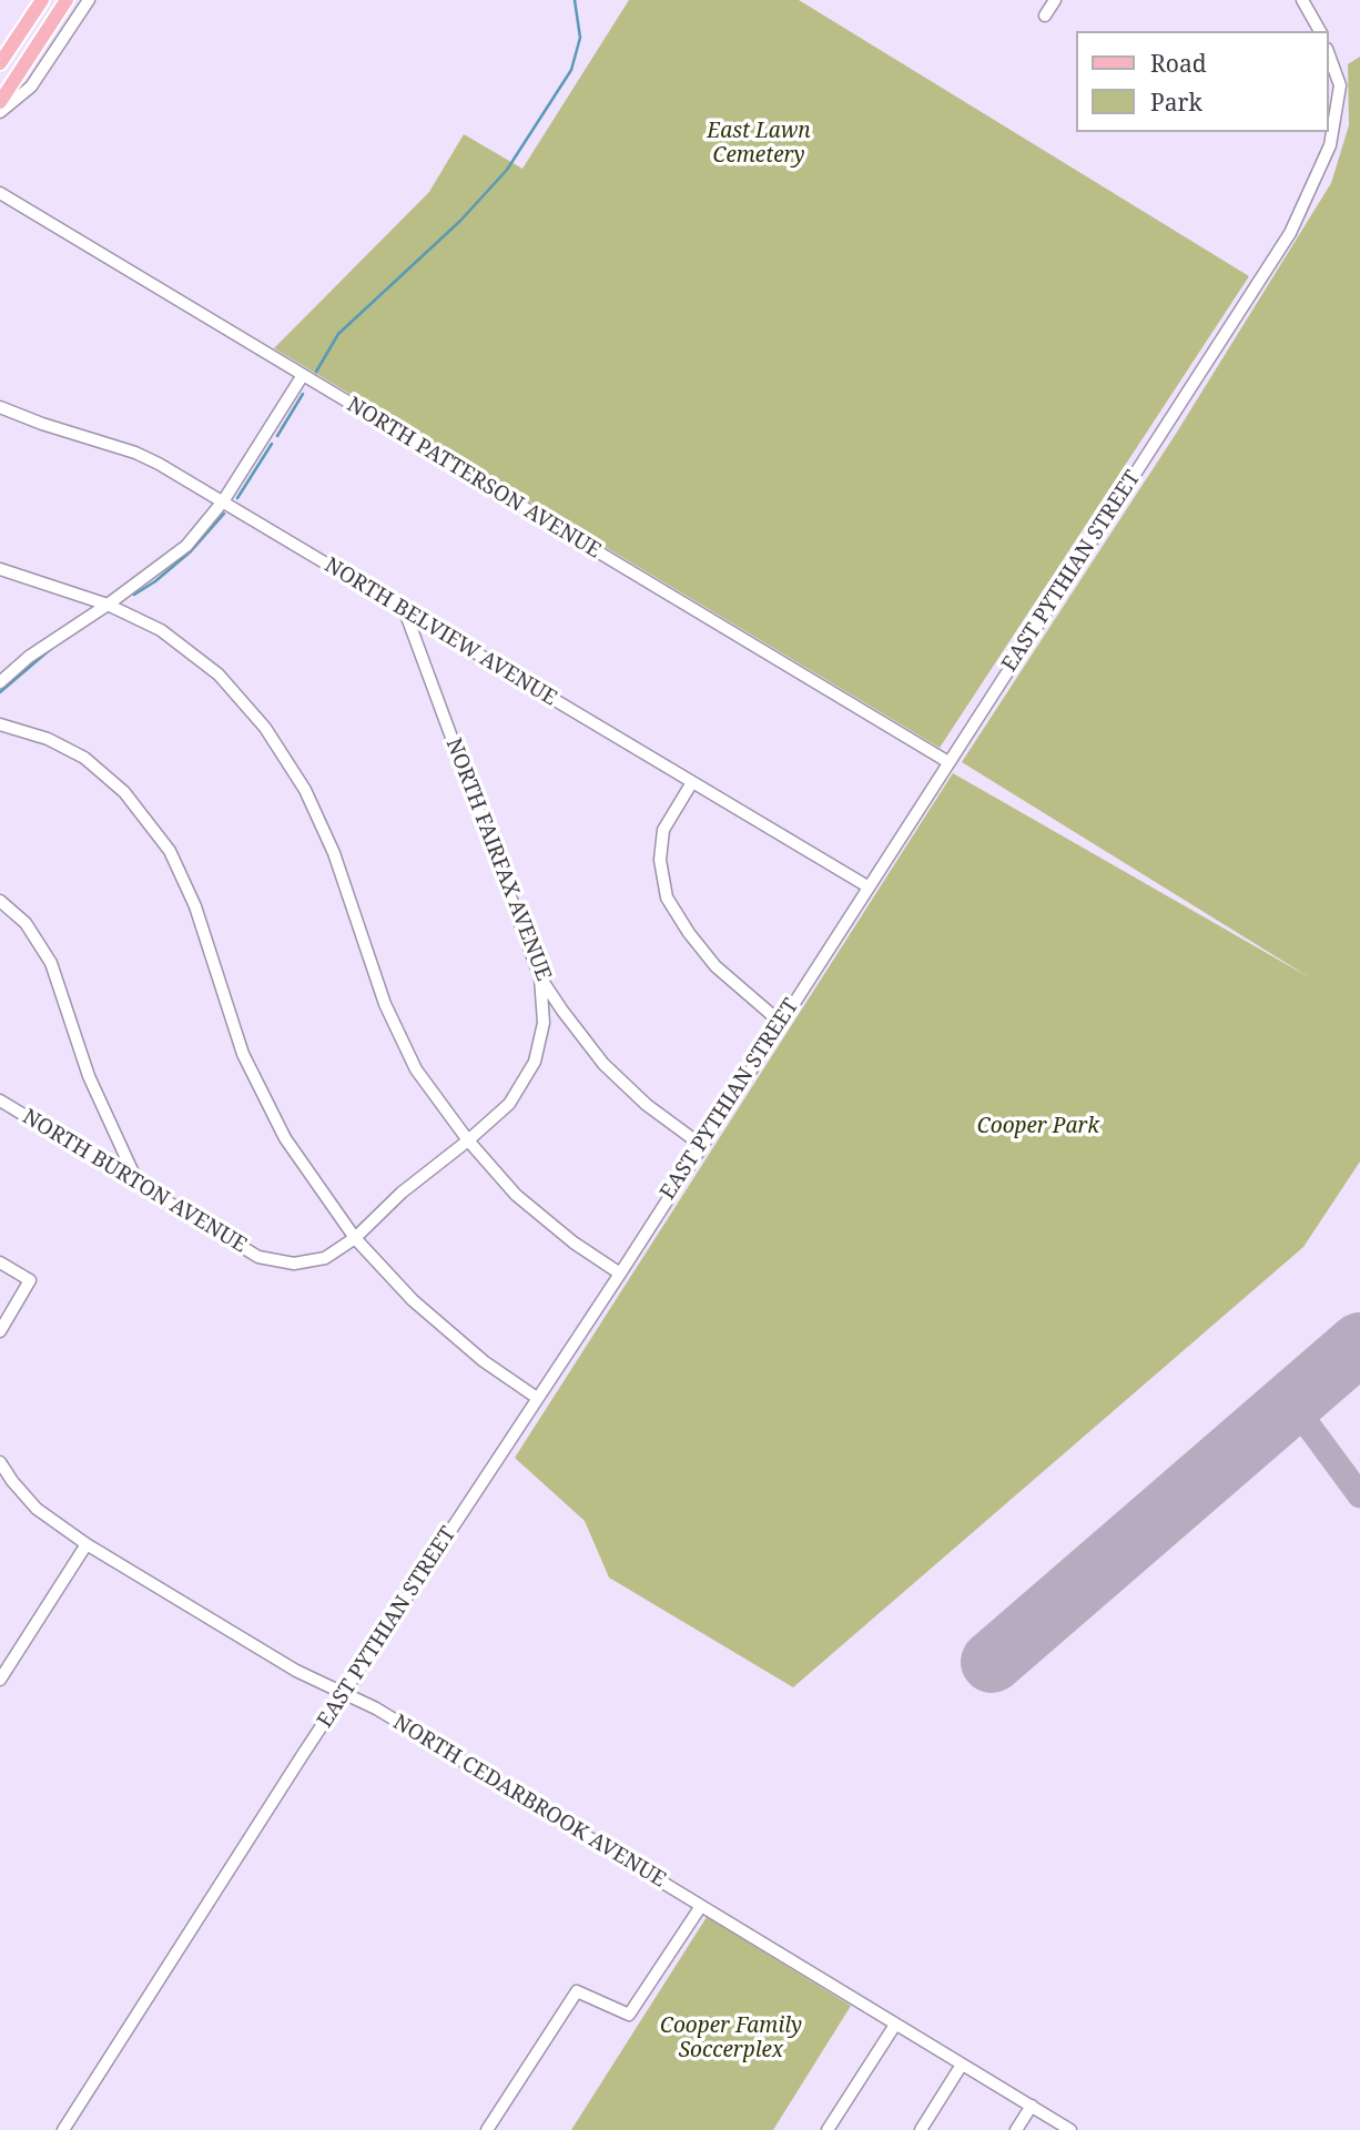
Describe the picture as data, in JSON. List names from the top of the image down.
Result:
{
  "streets": {
    "street": [
      "NORTH PATTERSON AVENUE",
      "EAST PYTHIAN STREET",
      "NORTH BELVIEW AVENUE",
      "NORTH FAIRFAX AVENUE",
      "NORTH BURTON AVENUE",
      "NORTH CEDARBROOK AVENUE"
    ]
  },
  "crossings": [
    ["NORTH PATTERSON AVENUE", "EAST PYTHIAN STREET"],
    ["EAST PYTHIAN STREET", "NORTH BELVIEW AVENUE"],
    ["EAST PYTHIAN STREET", "NORTH FAIRFAX AVENUE"],
    ["EAST PYTHIAN STREET", "NORTH CEDARBROOK AVENUE"],
    ["NORTH BELVIEW AVENUE", "NORTH FAIRFAX AVENUE"],
    ["NORTH FAIRFAX AVENUE", "NORTH BURTON AVENUE"]
  ],
  "parks": ["East Lawn Cemetery", "Cooper Park", "Cooper Family Soccerplex"],
  "legend": ["Road", "Park"]
}
